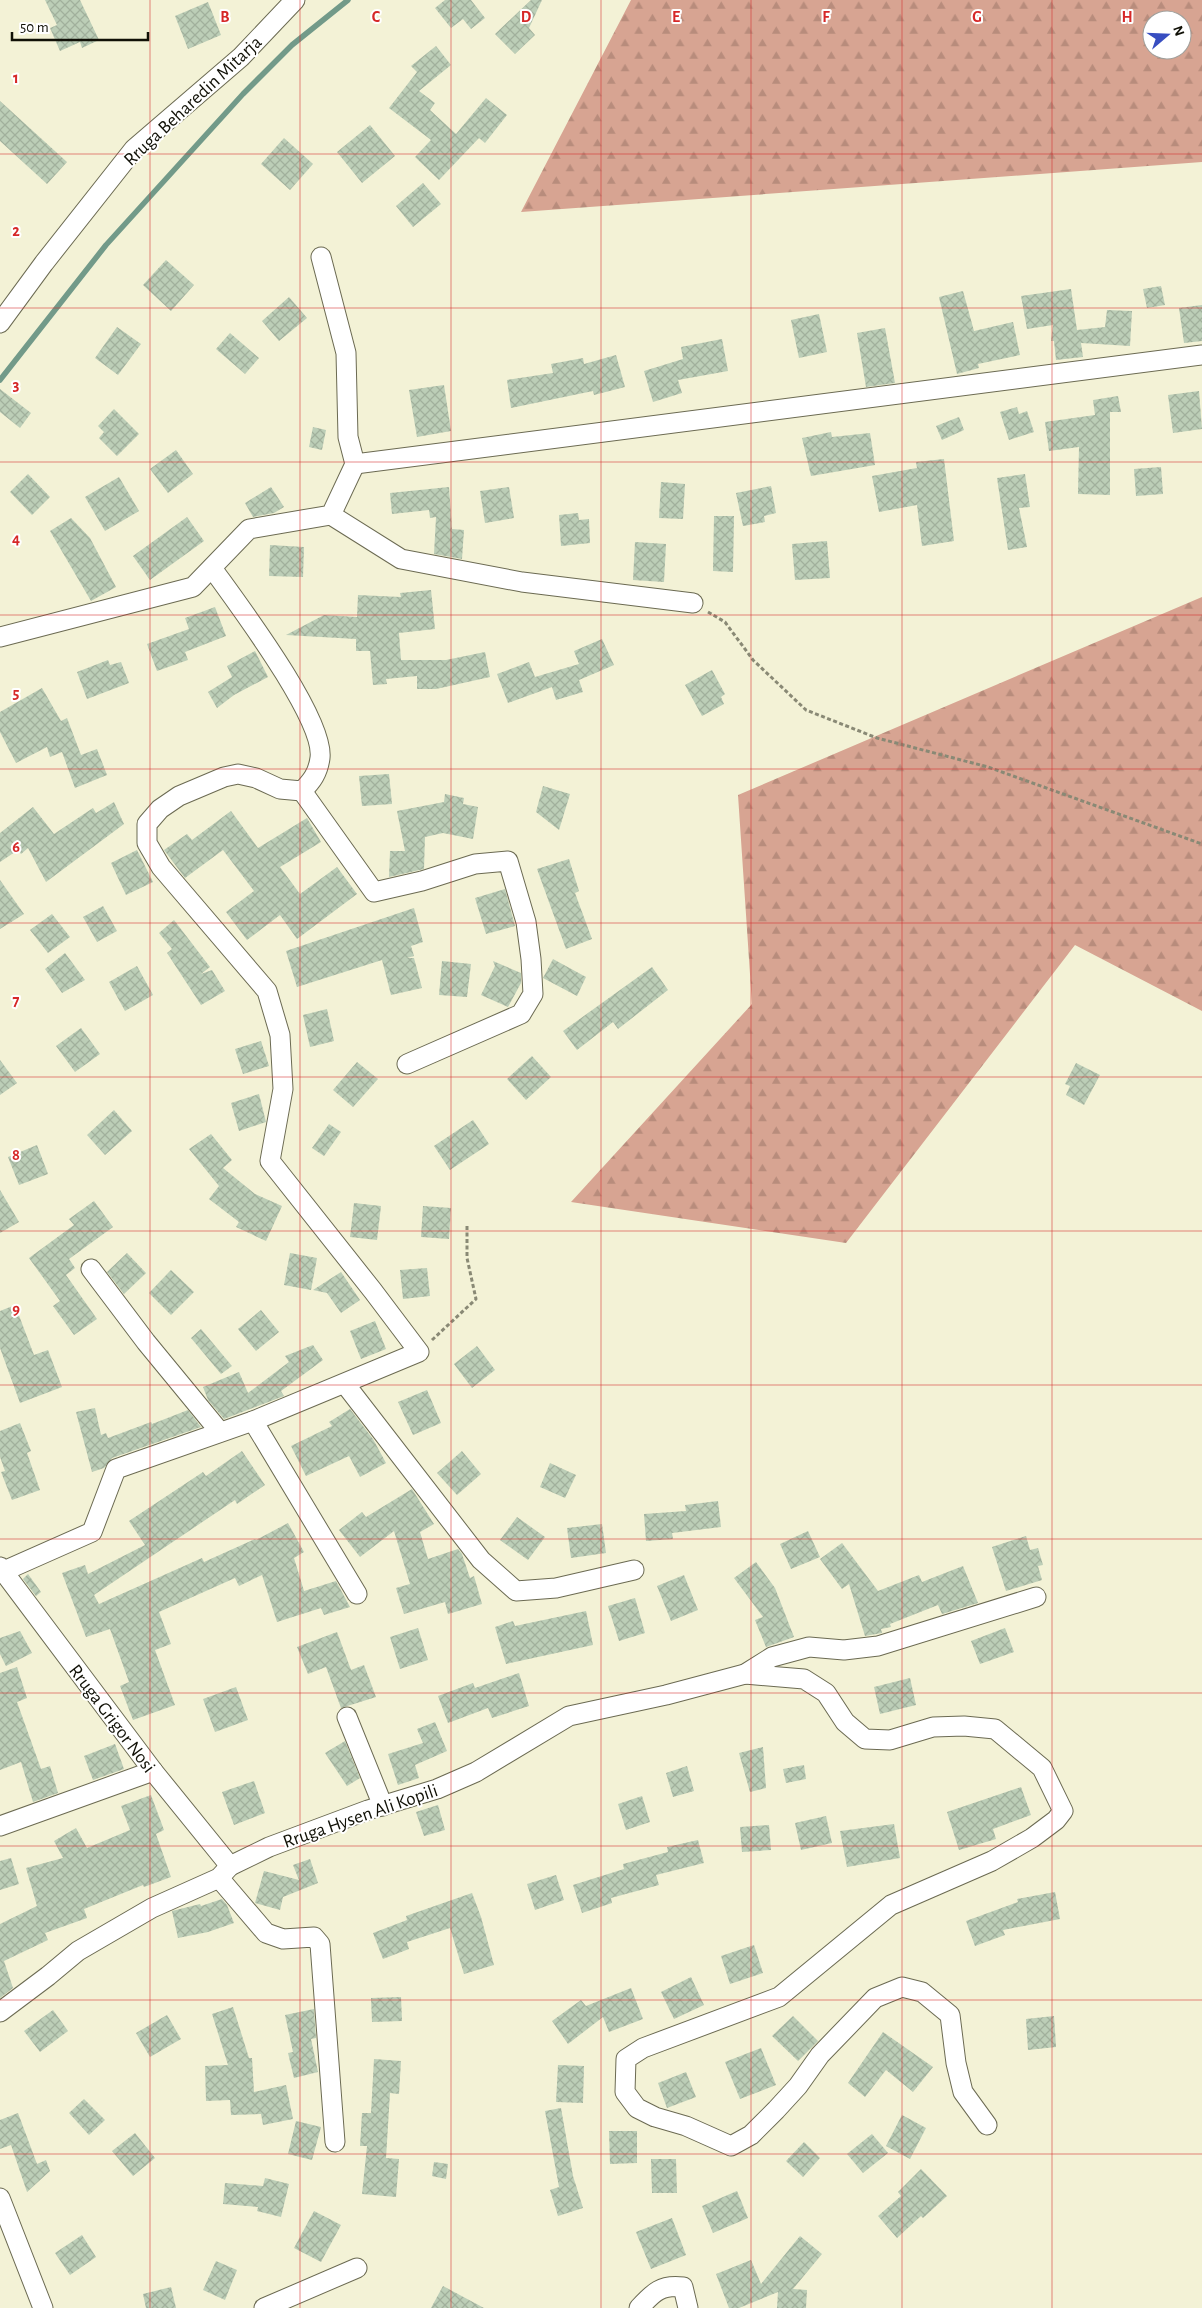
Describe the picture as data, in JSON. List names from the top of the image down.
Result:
{
  "streets": {
    "street": ["Rruga Beharedin Mitarja", "Rruga Grigor Nosi", "Rruga Hysen Ali Kopili"]
  },
  "crossings": [
    ["Rruga Grigor Nosi", "Rruga Hysen Ali Kopili"]
  ],
  "scale_bar": "50 m",
  "north": "right",
  "grid": {
    "columns": [
      "B",
      "C",
      "D",
      "E",
      "F",
      "G",
      "H"
    ],
    "rows": [
      "1",
      "2",
      "3",
      "4",
      "5",
      "6",
      "7",
      "8",
      "9"
    ]
  }
}
